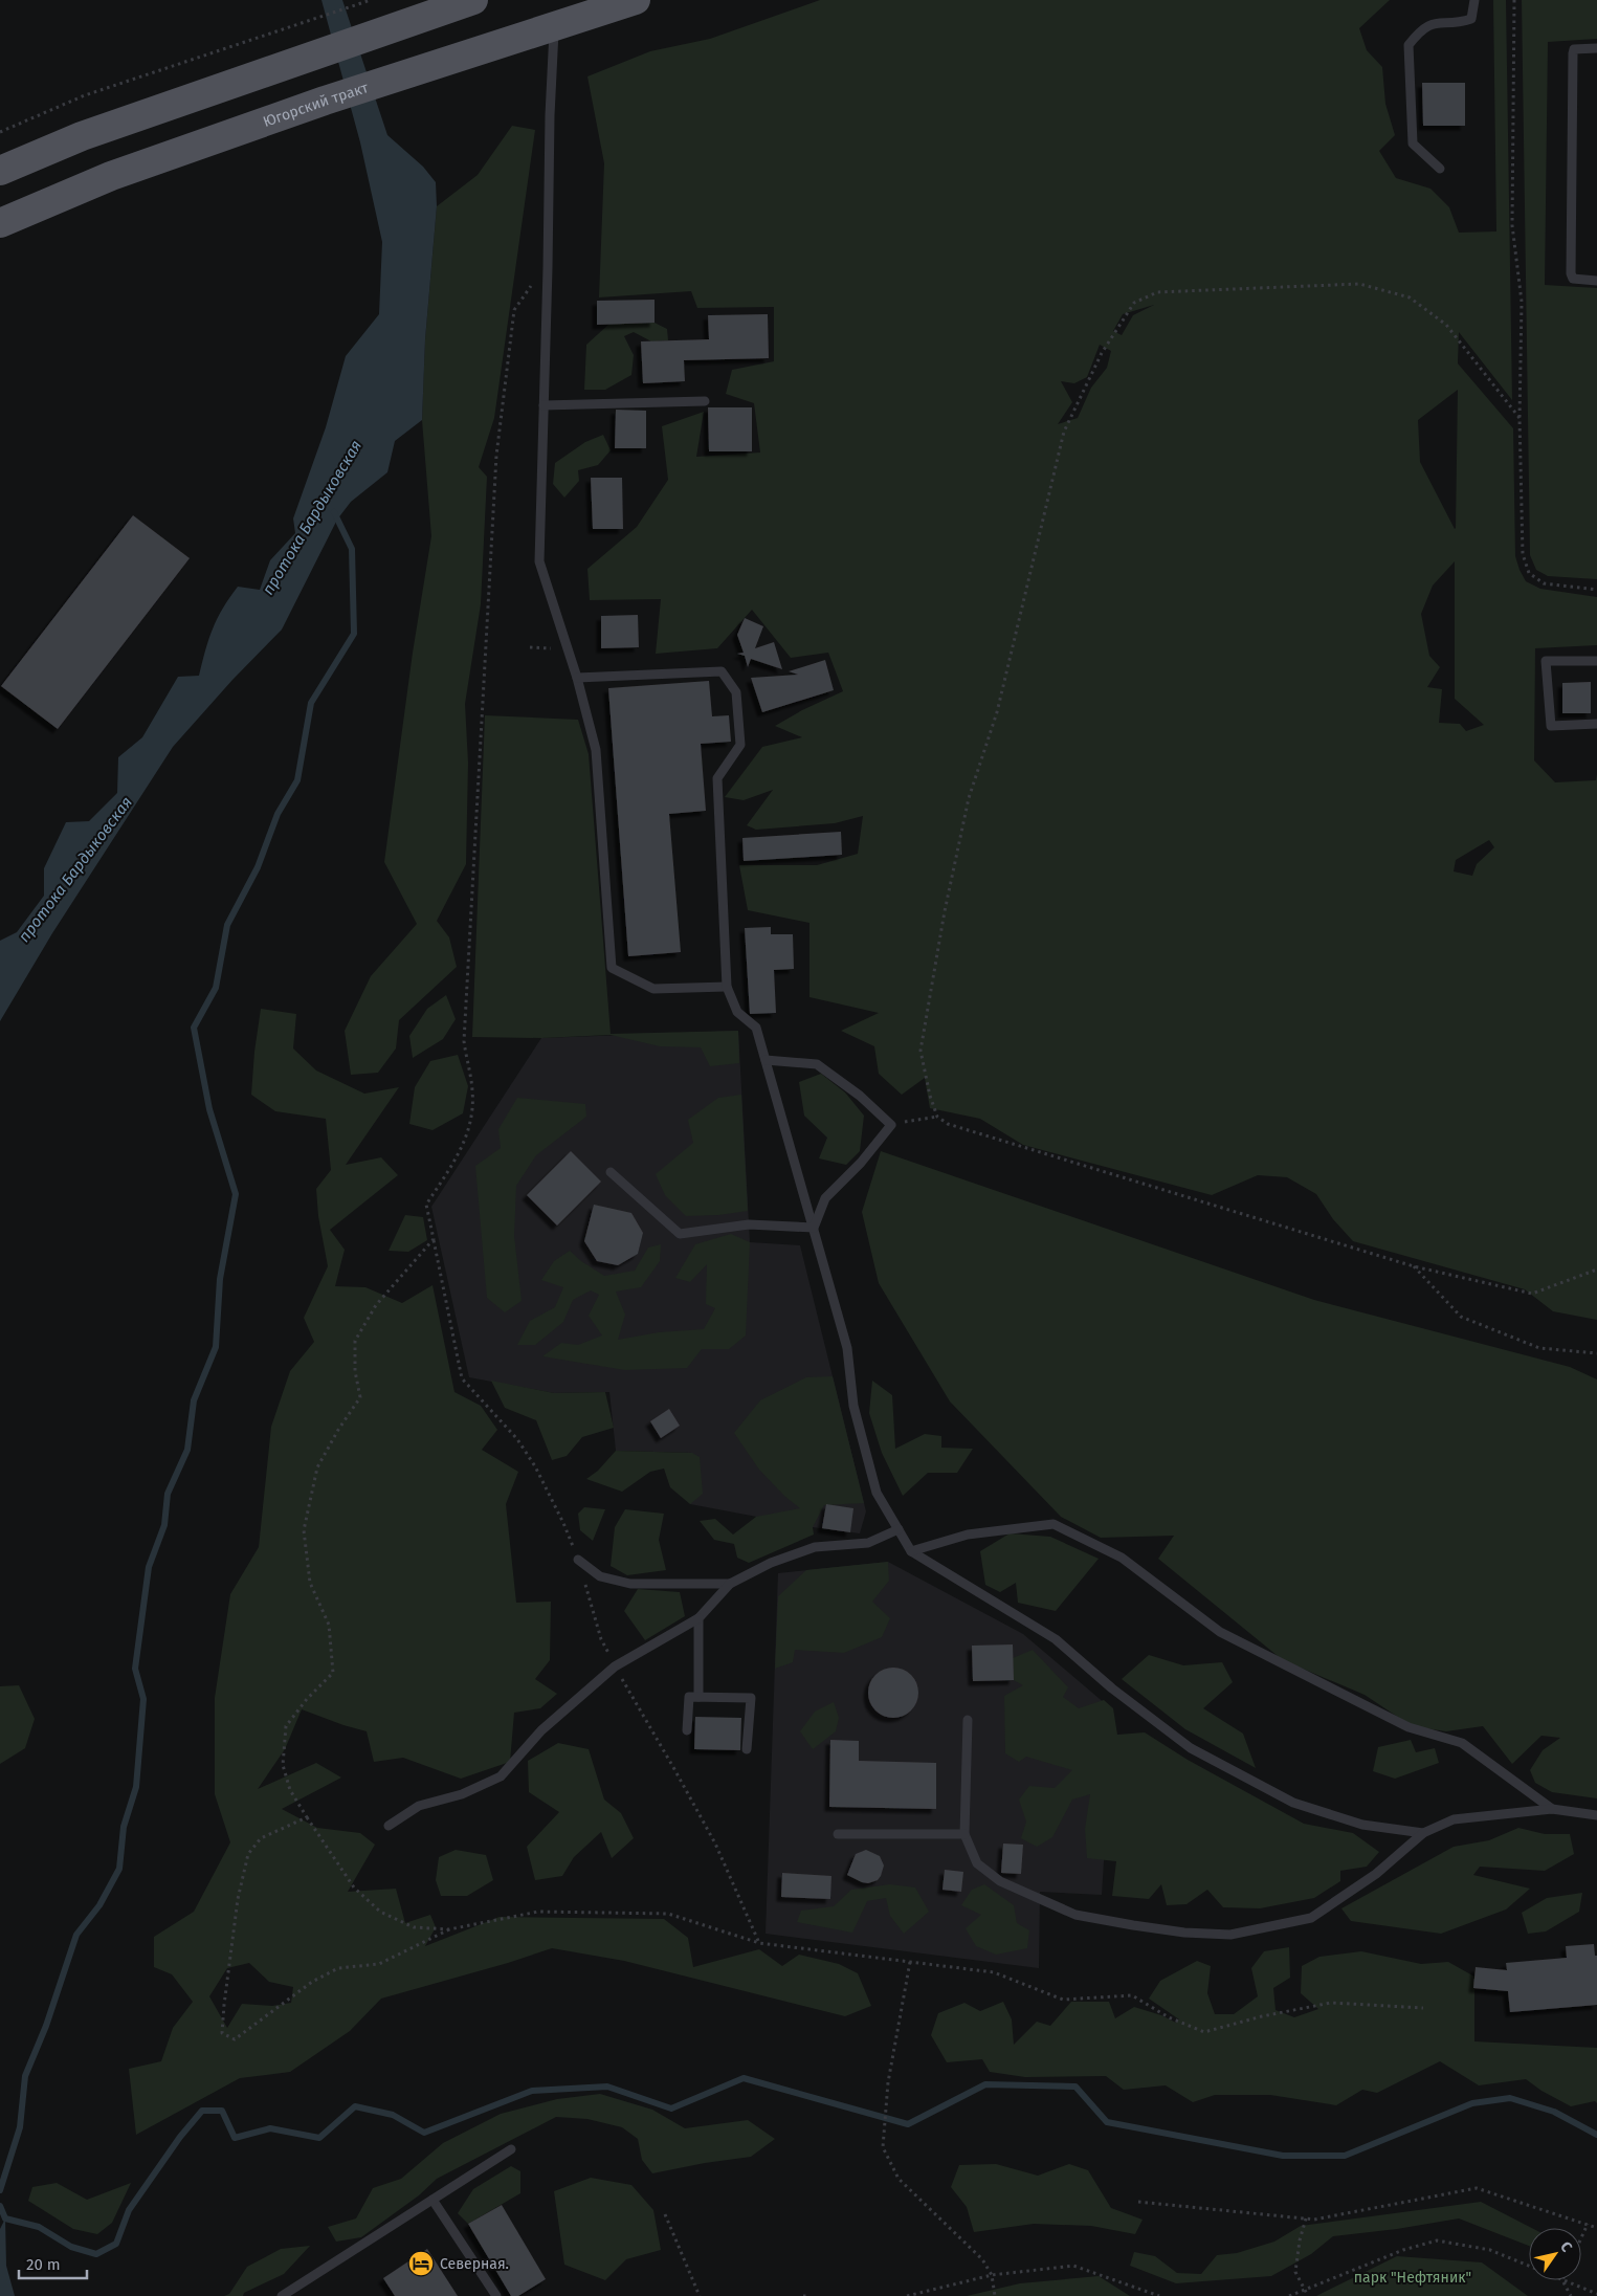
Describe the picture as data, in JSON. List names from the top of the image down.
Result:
{
  "streets": {
    "main road": ["Югорский тракт"]
  },
  "water": ["протока Бардыковская"],
  "parks": ["парк \"Нефтяник\""],
  "places": {
    "hotel": ["Северная."]
  },
  "scale_bar": "20 m",
  "north": "top right"
}
